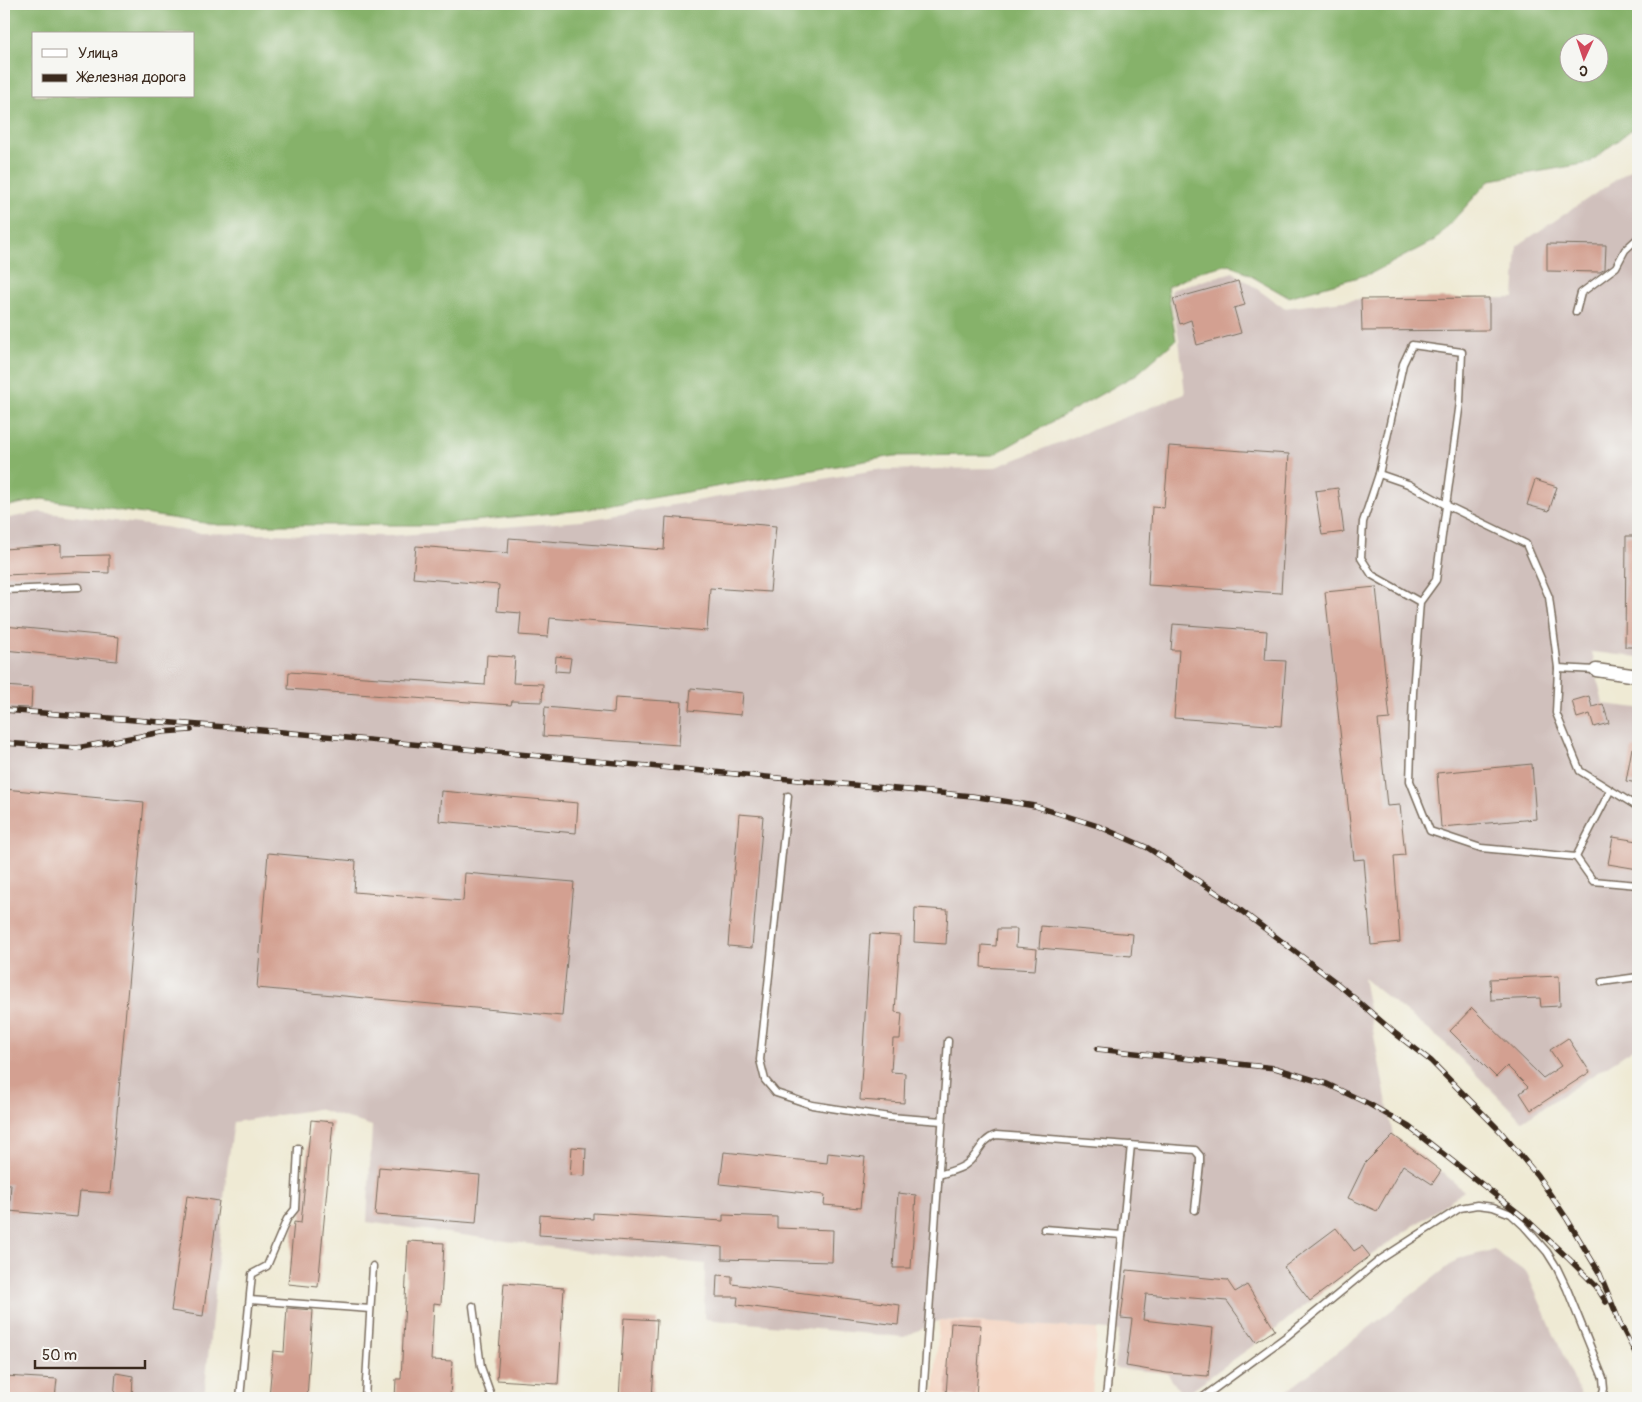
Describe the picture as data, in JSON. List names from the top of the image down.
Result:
{
  "legend": ["Улица", "Железная дорога"],
  "scale_bar": "50 m",
  "north": "bottom"
}
